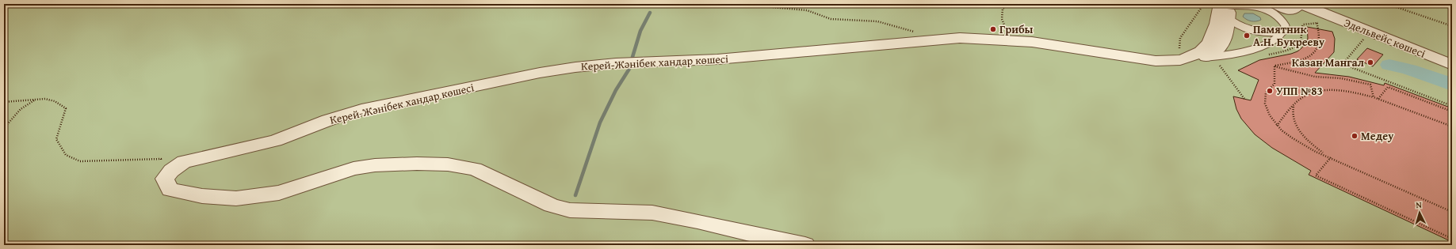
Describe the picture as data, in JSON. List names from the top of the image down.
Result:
{
  "streets": {
    "street": ["Эдельвейс көшесі", "Керей-Жәнібек хандар көшесі"]
  },
  "places": [
    "Грибы",
    "Памятник А.Н. Букрееву",
    "Казан Мангал",
    "УПП №83",
    "Медеу"
  ],
  "north": "top"
}
